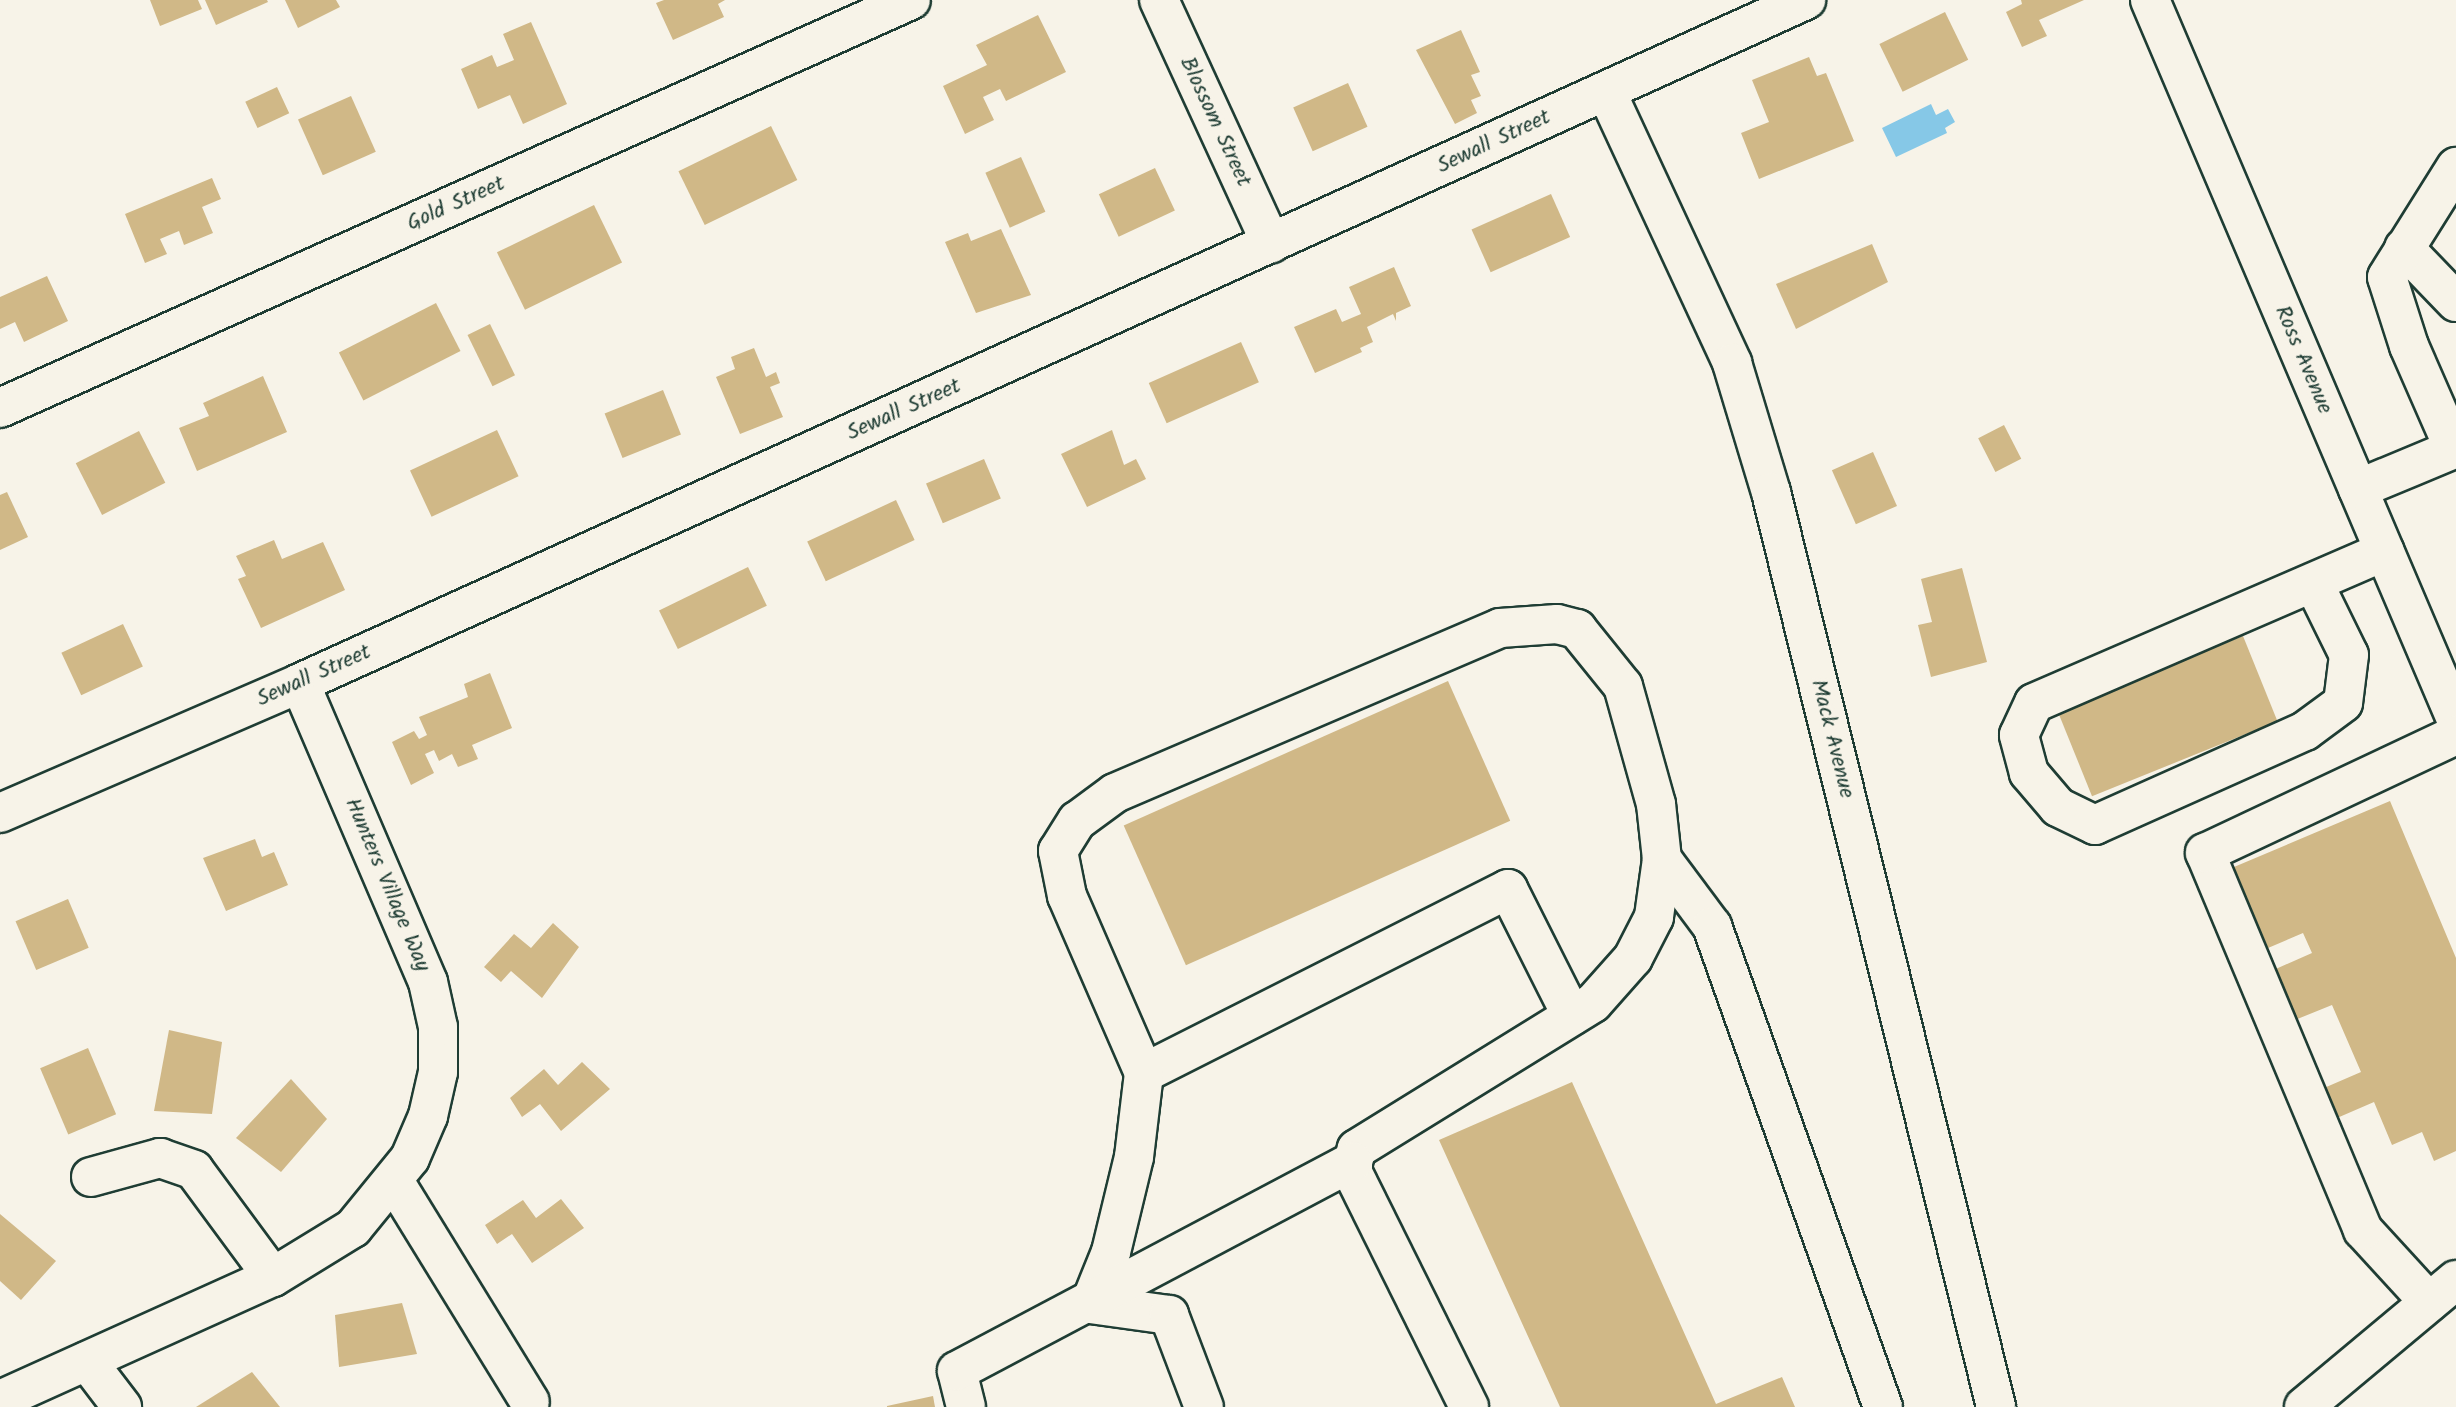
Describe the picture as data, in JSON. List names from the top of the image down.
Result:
{
  "streets": {
    "street": [
      "Blossom Street",
      "Sewall Street",
      "Gold Street",
      "Ross Avenue",
      "Mack Avenue",
      "Hunters Village Way"
    ]
  },
  "crossings": [
    ["Blossom Street", "Sewall Street"],
    ["Sewall Street", "Mack Avenue"],
    ["Sewall Street", "Hunters Village Way"]
  ]
}
